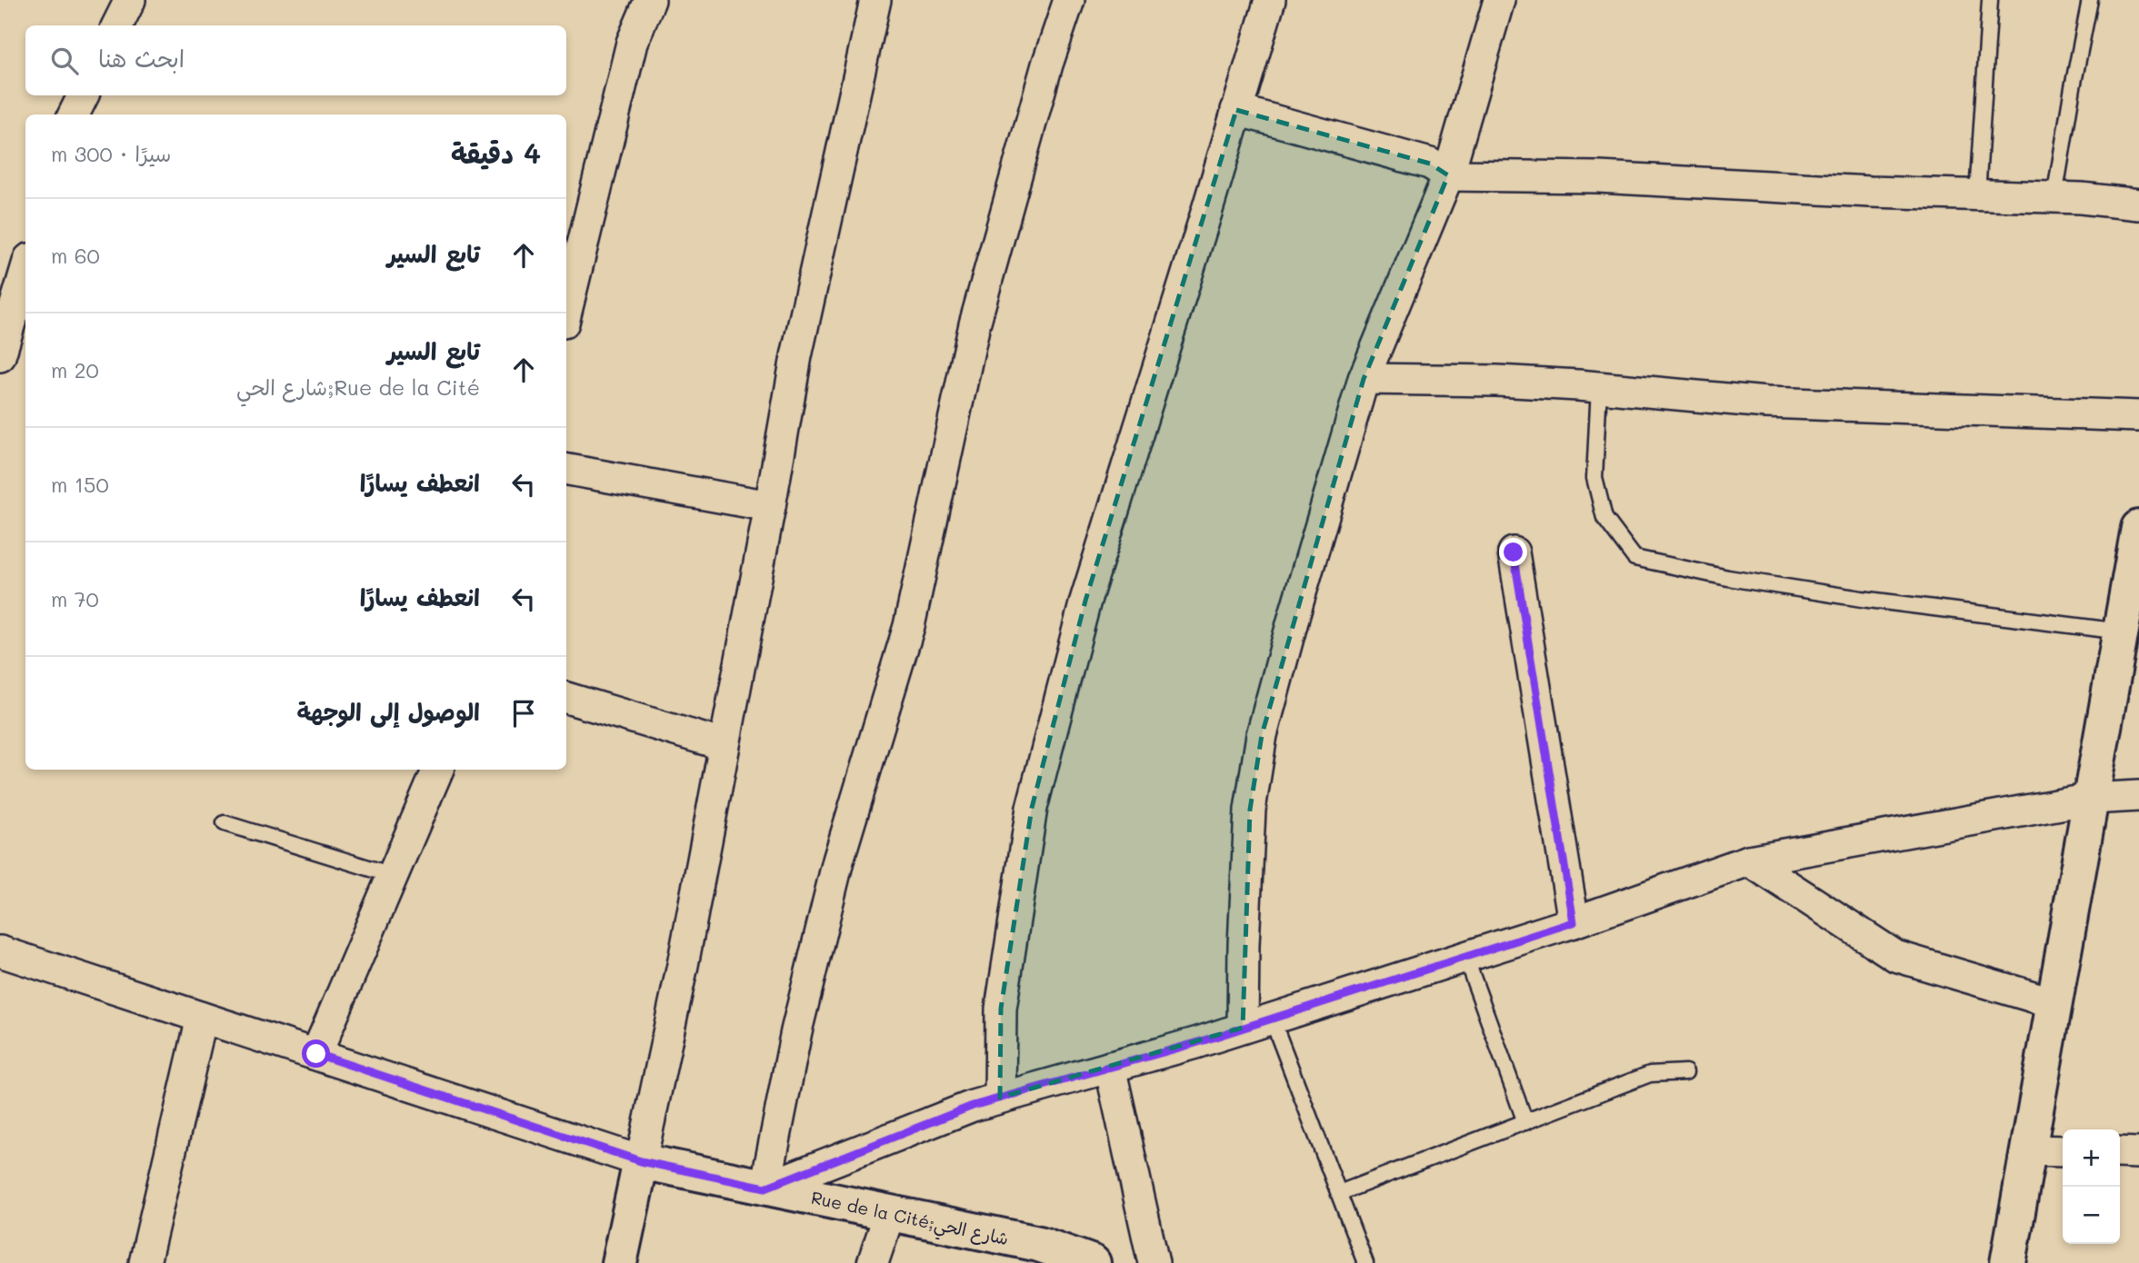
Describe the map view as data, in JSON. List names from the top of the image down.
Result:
{
  "streets": {
    "street": ["Rue de la Cité;شارع الحي"]
  },
  "page": {
    "search": "ابحث هنا",
    "heading": ["4 دقيقة", "سيرًا · 300 m"],
    "list": [
      ["تابع السير", "60 m"],
      ["تابع السير", "Rue de la Cité;شارع الحي", "20 m"],
      ["انعطف يسارًا", "150 m"],
      ["انعطف يسارًا", "70 m"],
      "الوصول إلى الوجهة"
    ],
    "map_buttons": ["+", "−"]
  }
}
